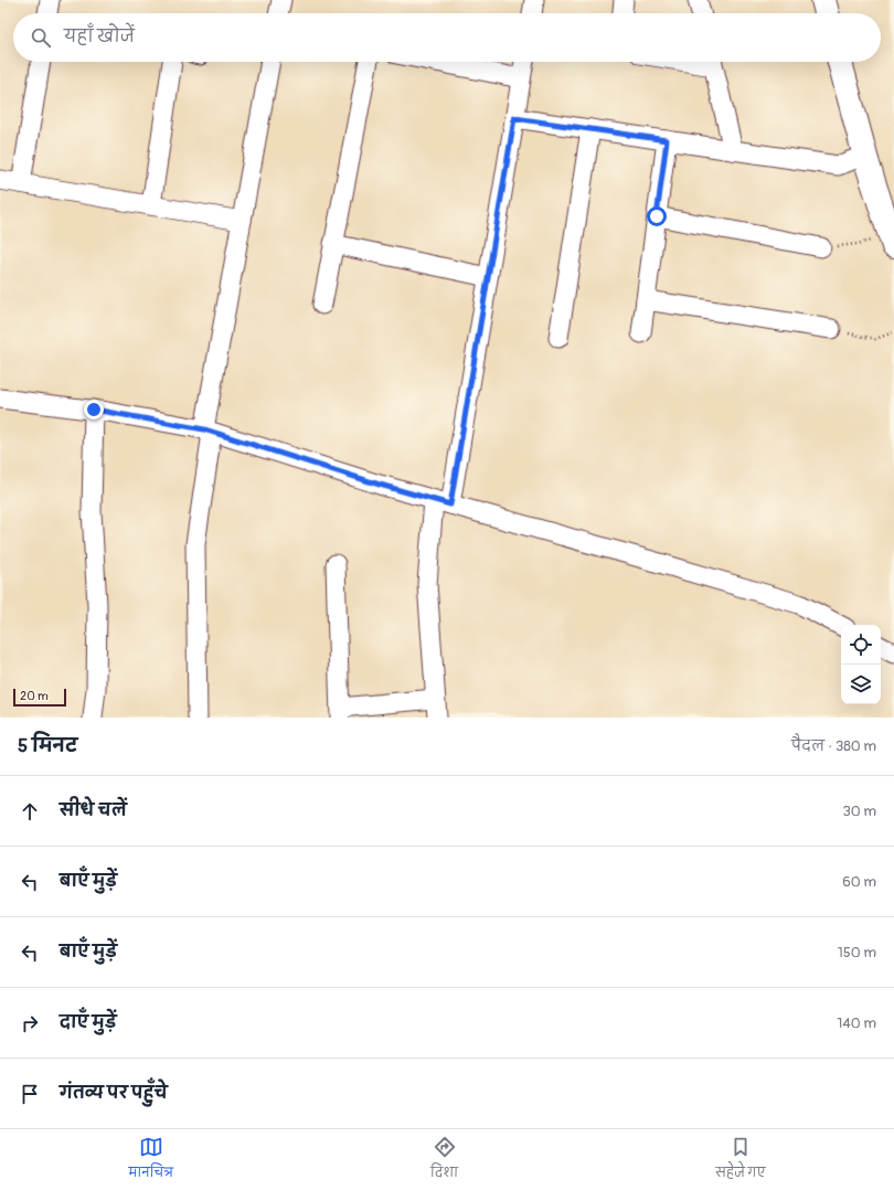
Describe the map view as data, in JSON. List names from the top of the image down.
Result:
{
  "scale_bar": "20 m",
  "page": {
    "search": "यहाँ खोजें",
    "scale": "20 m",
    "heading": ["5 मिनट", "पैदल · 380 m"],
    "list": [
      ["सीधे चलें", "30 m"],
      ["बाएँ मुड़ें", "60 m"],
      ["बाएँ मुड़ें", "150 m"],
      ["दाएँ मुड़ें", "140 m"],
      "गंतव्य पर पहुँचे"
    ],
    "nav": ["मानचित्र", "दिशा", "सहेजे गए"]
  }
}
